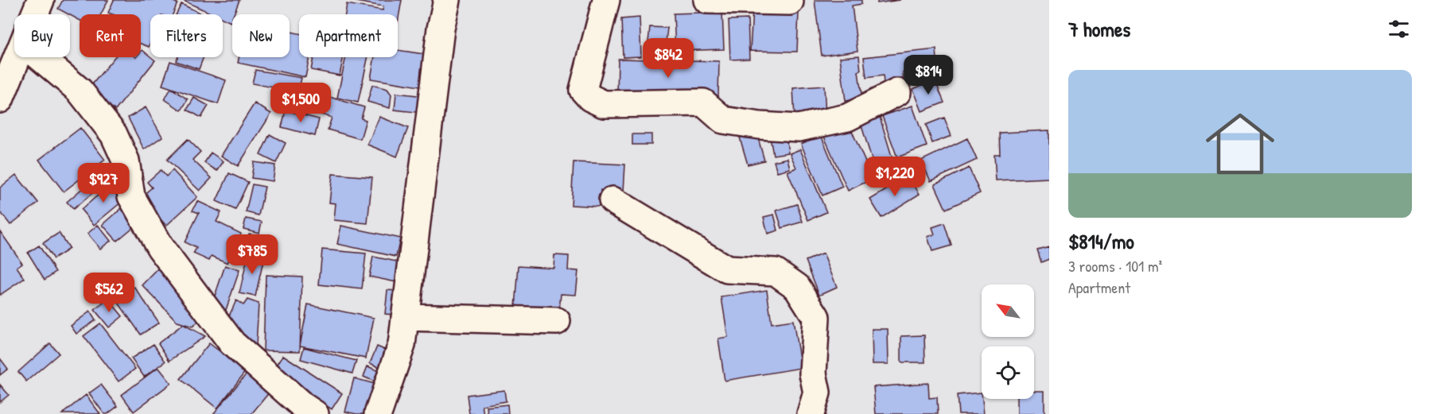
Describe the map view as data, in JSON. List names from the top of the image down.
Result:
{
  "north": "top left",
  "page": {
    "heading": "7 homes",
    "chip": [
      "Buy",
      "Rent",
      "Filters",
      "New",
      "Apartment"
    ],
    "price": [
      "$842",
      "$814",
      "$1,500",
      "$1,220",
      "$927",
      "$785",
      "$562"
    ],
    "list": [
      {
        "name": "$814/mo",
        "note": "3 rooms · 101 m² · Apartment"
      }
    ]
  }
}
